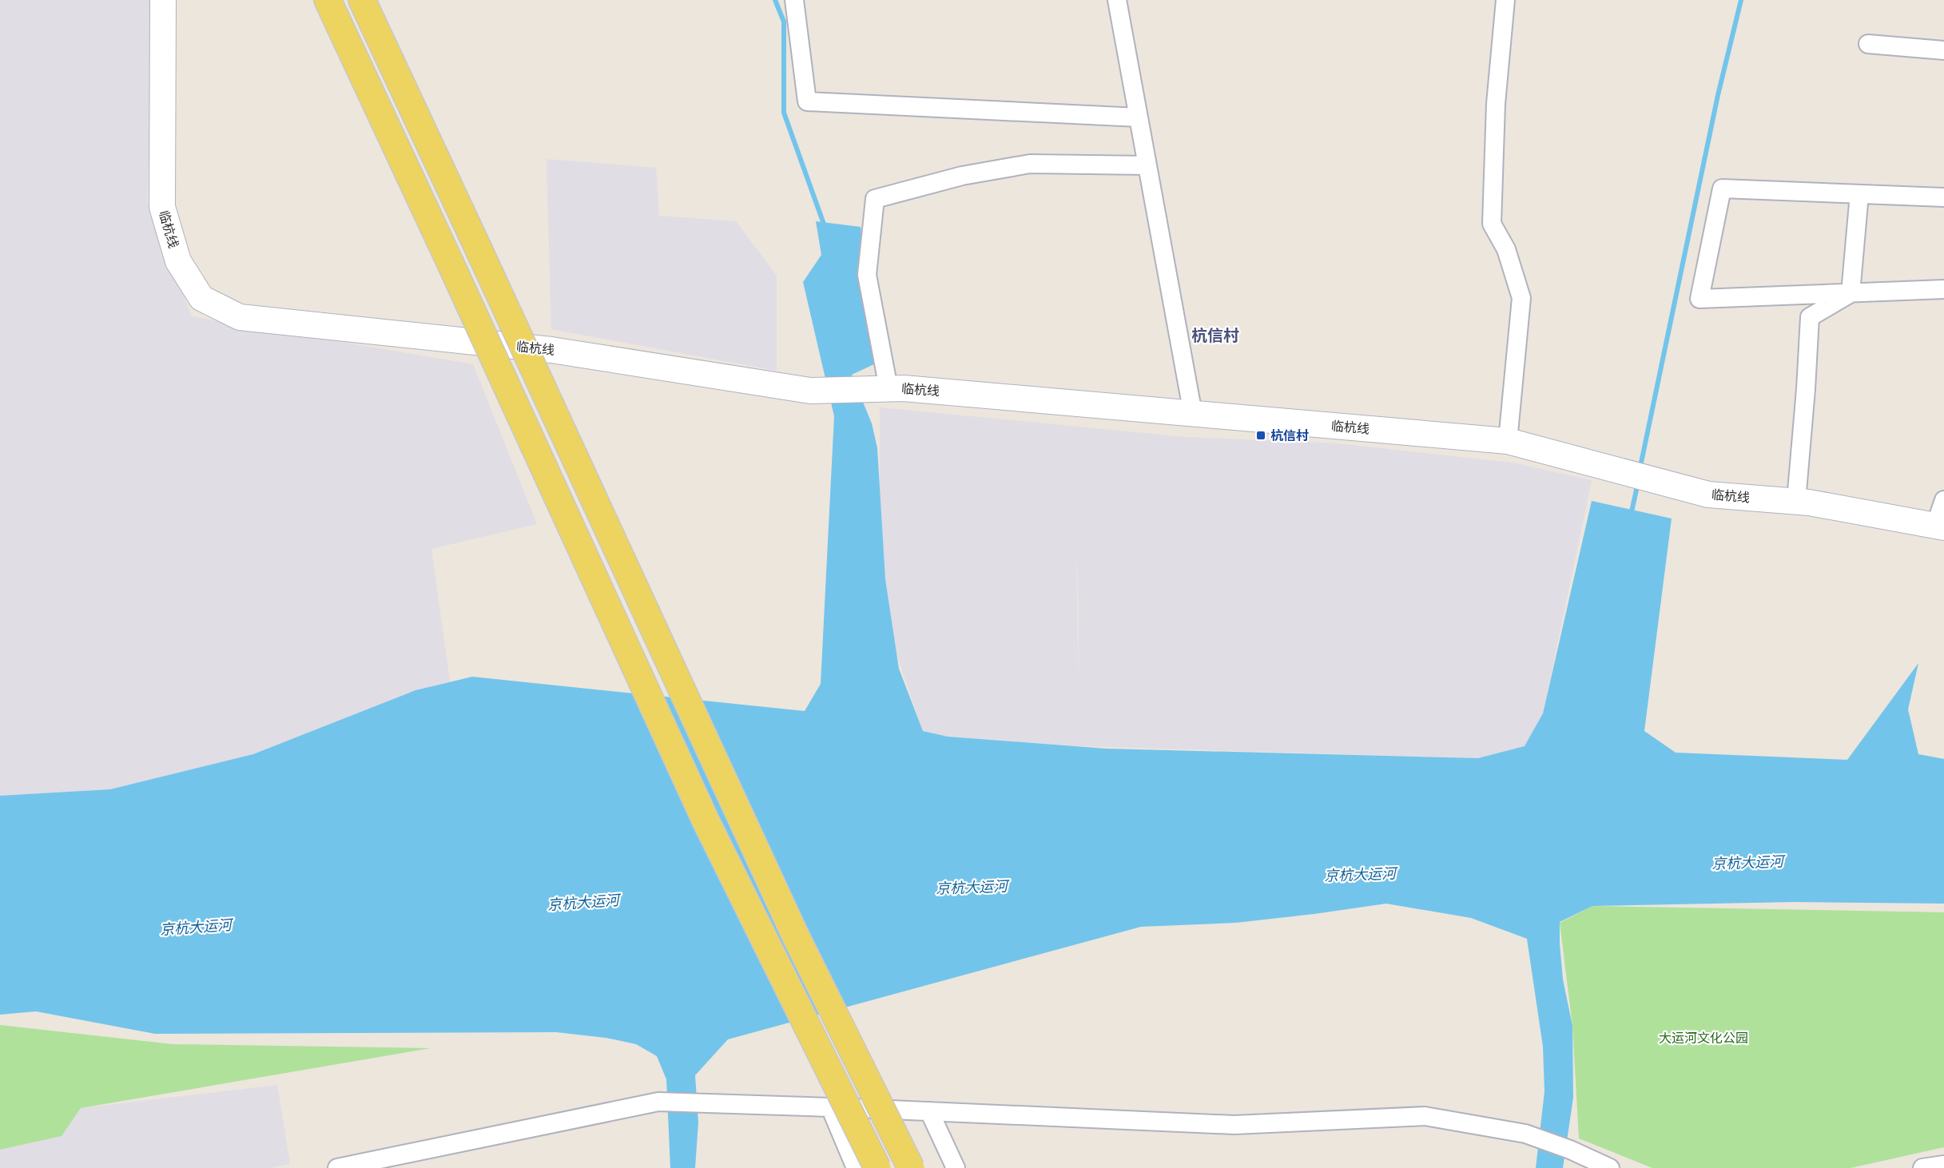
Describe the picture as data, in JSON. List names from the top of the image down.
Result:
{
  "streets": {
    "street": ["临杭线"]
  },
  "districts": ["杭信村"],
  "water": ["京杭大运河"],
  "parks": ["大运河文化公园"],
  "places": {
    "transit": ["杭信村"]
  }
}
